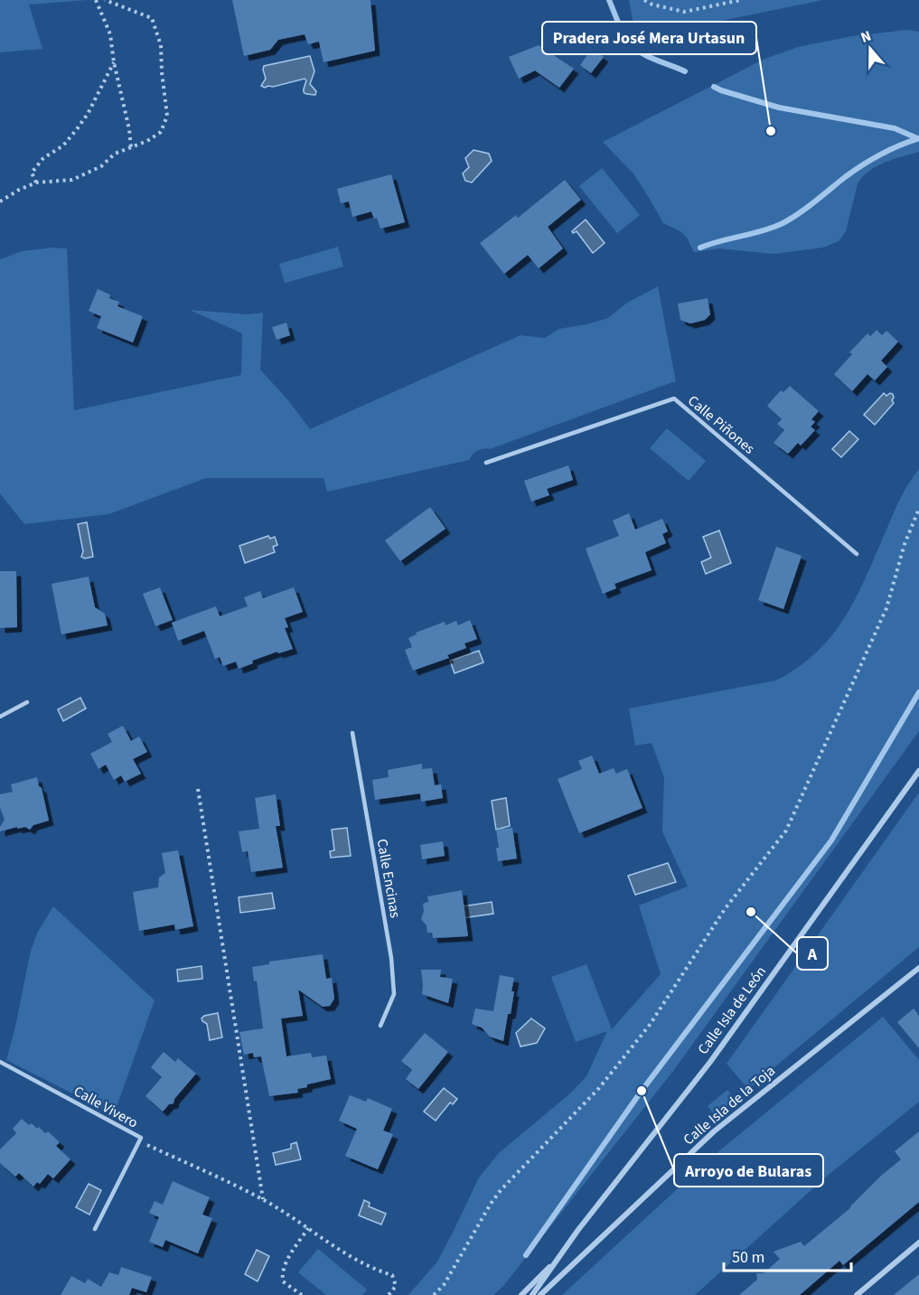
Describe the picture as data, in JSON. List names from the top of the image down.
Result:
{
  "streets": {
    "street": ["Calle Isla de León", "Calle Isla de la Toja"],
    "lane": ["Calle Piñones", "Calle Encinas", "Calle Vivero"]
  },
  "places": ["Pradera José Mera Urtasun", "A", "Arroyo de Bularas"],
  "scale_bar": "50 m",
  "north": "top"
}
